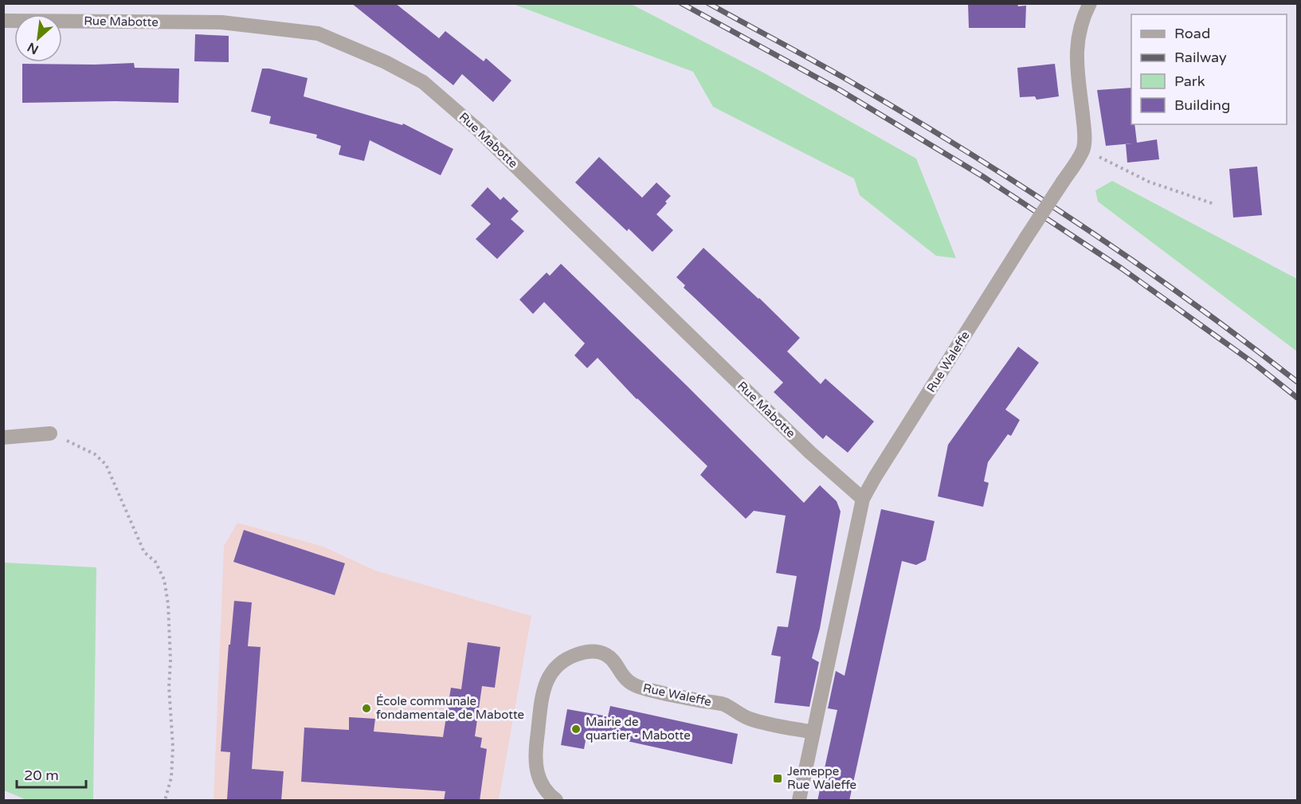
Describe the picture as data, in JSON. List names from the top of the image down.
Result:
{
  "streets": {
    "street": ["Rue Mabotte", "Rue Waleffe"]
  },
  "crossings": [
    ["Rue Mabotte", "Rue Waleffe"]
  ],
  "places": {
    "other": ["École communale fondamentale de Mabotte", "Mairie de quartier - Mabotte"],
    "transit": ["Jemeppe Rue Waleffe"]
  },
  "legend": [
    "Road",
    "Railway",
    "Park",
    "Building"
  ],
  "scale_bar": "20 m",
  "north": "bottom left"
}
